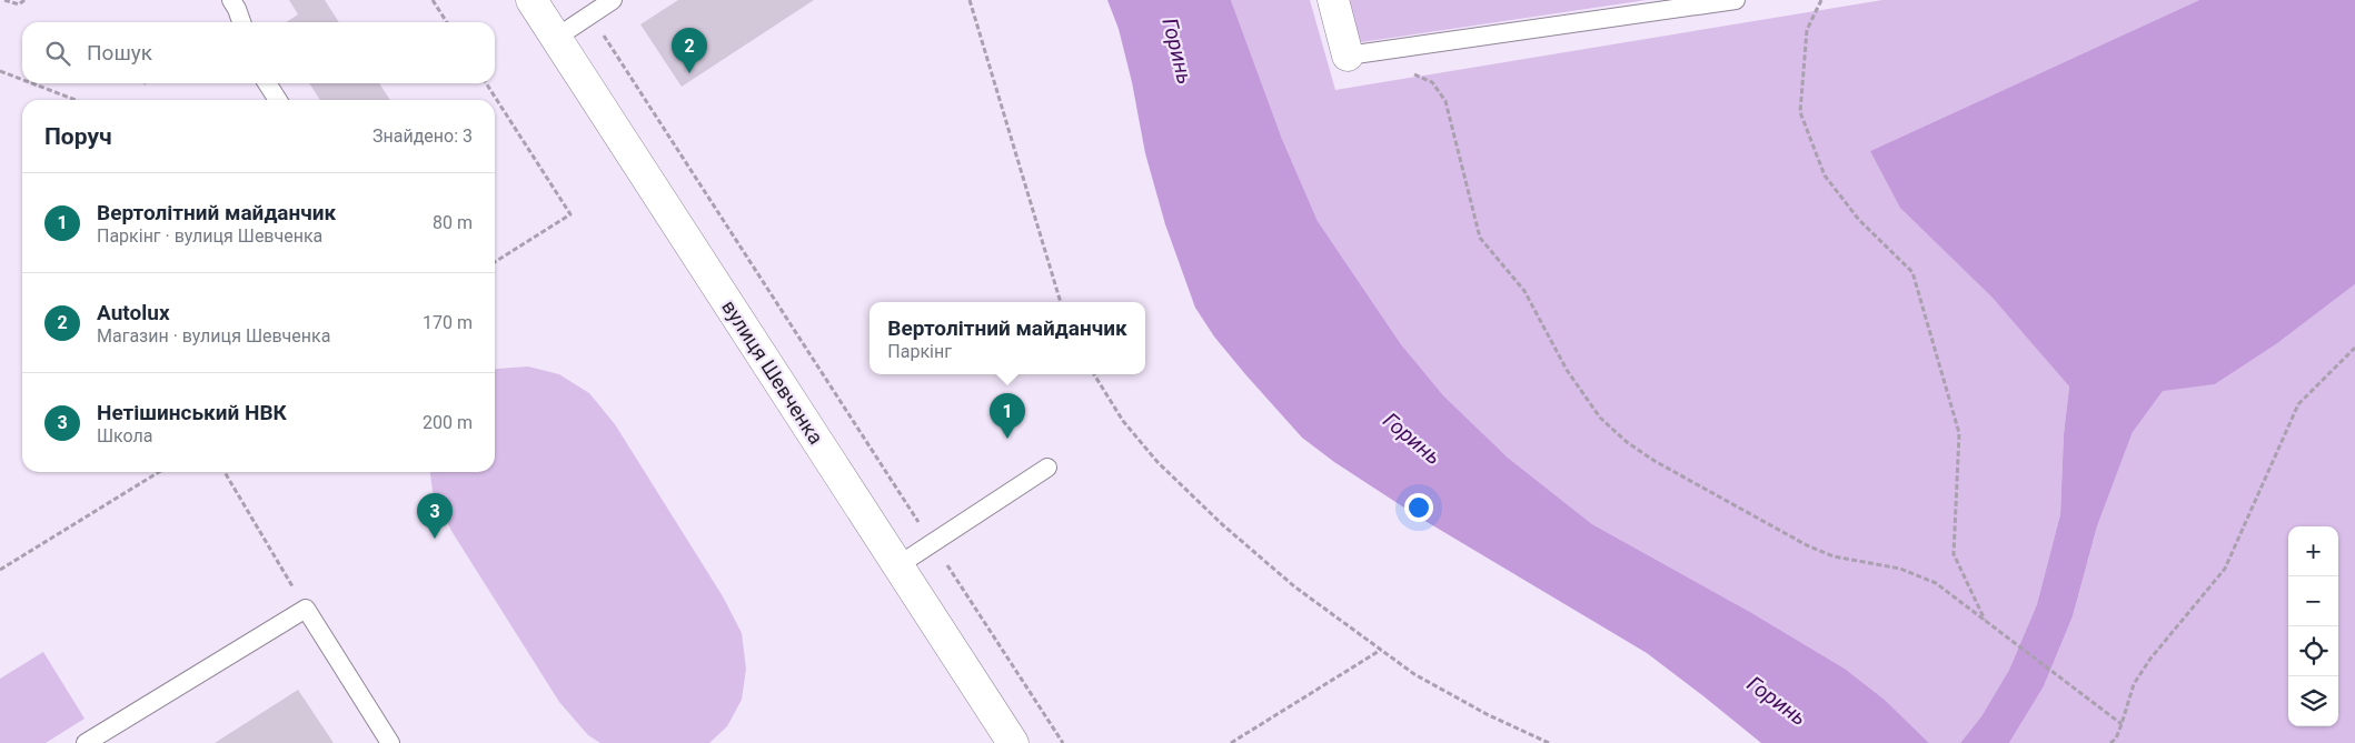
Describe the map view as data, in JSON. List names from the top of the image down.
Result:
{
  "streets": {
    "street": ["вулиця Шевченка"]
  },
  "water": ["Горинь"],
  "page": {
    "search": "Пошук",
    "pins": ["2", "1", "3"],
    "heading": ["Поруч", "Знайдено: 3"],
    "list": [
      {
        "mark": "1",
        "name": "Вертолітний майданчик",
        "note": "Паркінг · вулиця Шевченка",
        "value": "80 m"
      },
      {
        "mark": "2",
        "name": "Autolux",
        "note": "Магазин · вулиця Шевченка",
        "value": "170 m"
      },
      {
        "mark": "3",
        "name": "Нетішинський НВК",
        "note": "Школа",
        "value": "200 m"
      }
    ],
    "popup": ["Вертолітний майданчик", "Паркінг"],
    "map_buttons": ["+", "−"]
  }
}
